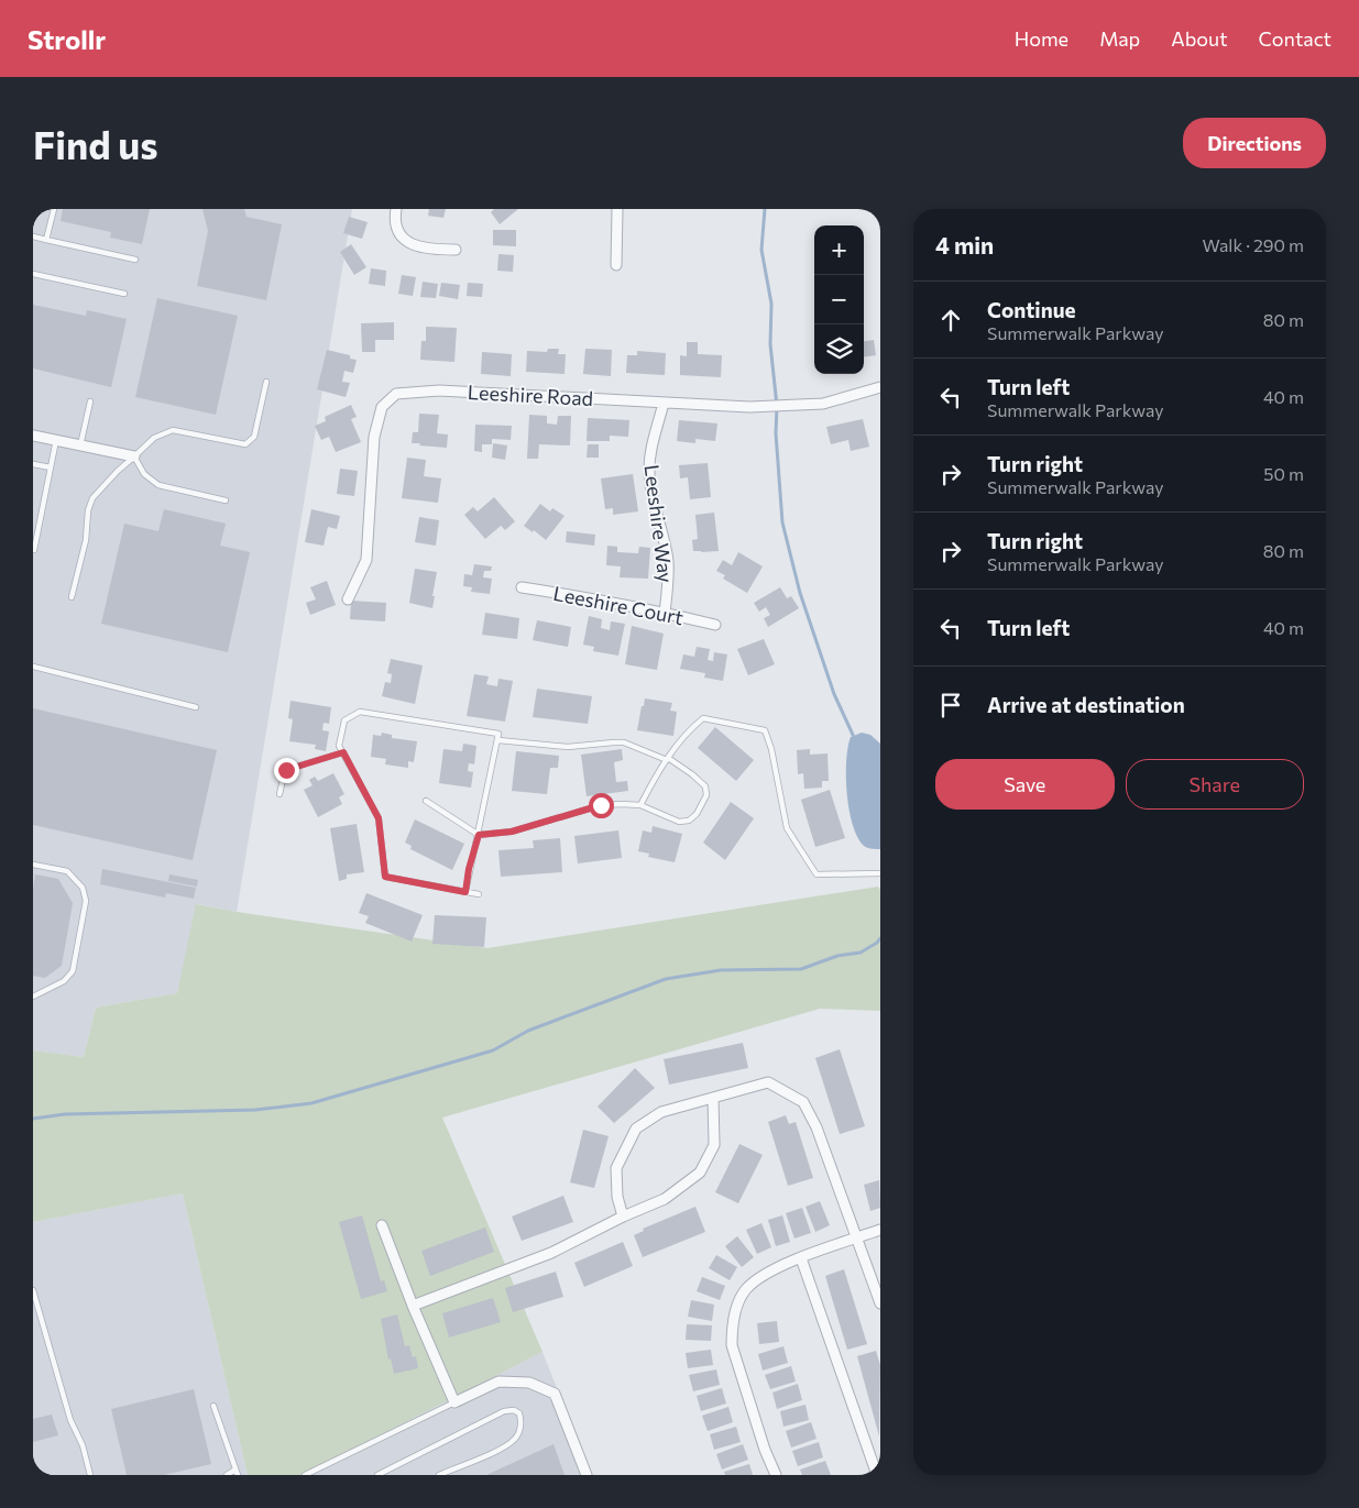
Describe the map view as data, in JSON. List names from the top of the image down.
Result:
{
  "streets": {
    "street": ["Leeshire Road", "Leeshire Way", "Leeshire Court"]
  },
  "crossings": [
    ["Leeshire Road", "Leeshire Way"],
    ["Leeshire Way", "Leeshire Court"]
  ],
  "page": {
    "header": "Strollr",
    "nav": [
      "Home",
      "Map",
      "About",
      "Contact"
    ],
    "buttons": [
      "Directions",
      ["Save", "Share"]
    ],
    "title": "Find us",
    "heading": ["4 min", "Walk · 290 m"],
    "map_buttons": ["+", "−"],
    "list": [
      ["Continue", "Summerwalk Parkway", "80 m"],
      ["Turn left", "Summerwalk Parkway", "40 m"],
      ["Turn right", "Summerwalk Parkway", "50 m"],
      ["Turn right", "Summerwalk Parkway", "80 m"],
      ["Turn left", "40 m"],
      "Arrive at destination"
    ]
  }
}
